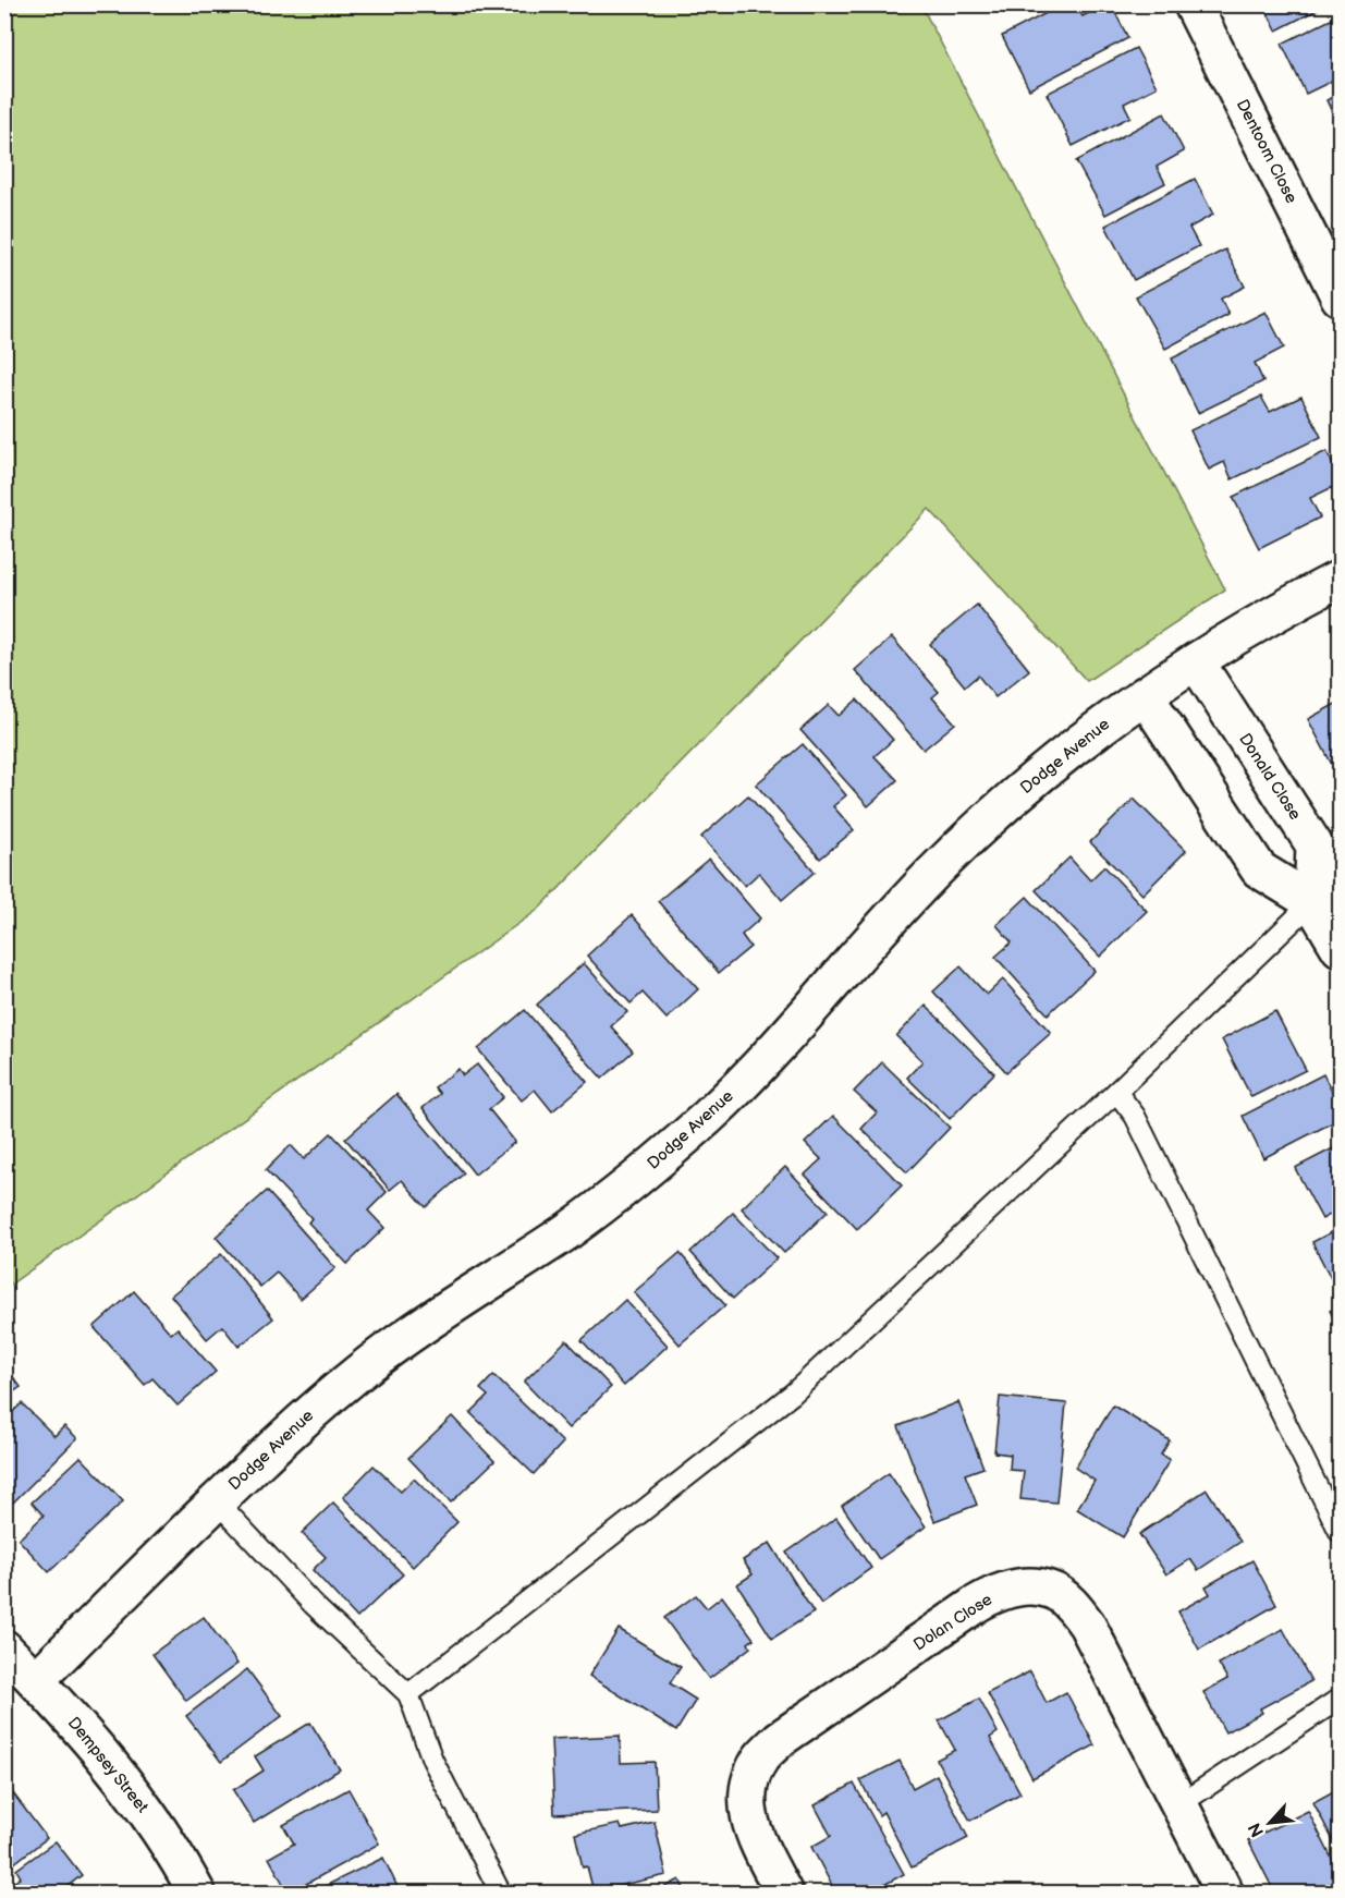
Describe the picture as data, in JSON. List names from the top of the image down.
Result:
{
  "streets": {
    "street": [
      "Dentoom Close",
      "Dodge Avenue",
      "Donald Close",
      "Dolan Close",
      "Dempsey Street"
    ]
  },
  "crossings": [
    ["Dodge Avenue", "Donald Close"],
    ["Dodge Avenue", "Dempsey Street"]
  ],
  "north": "bottom left"
}
